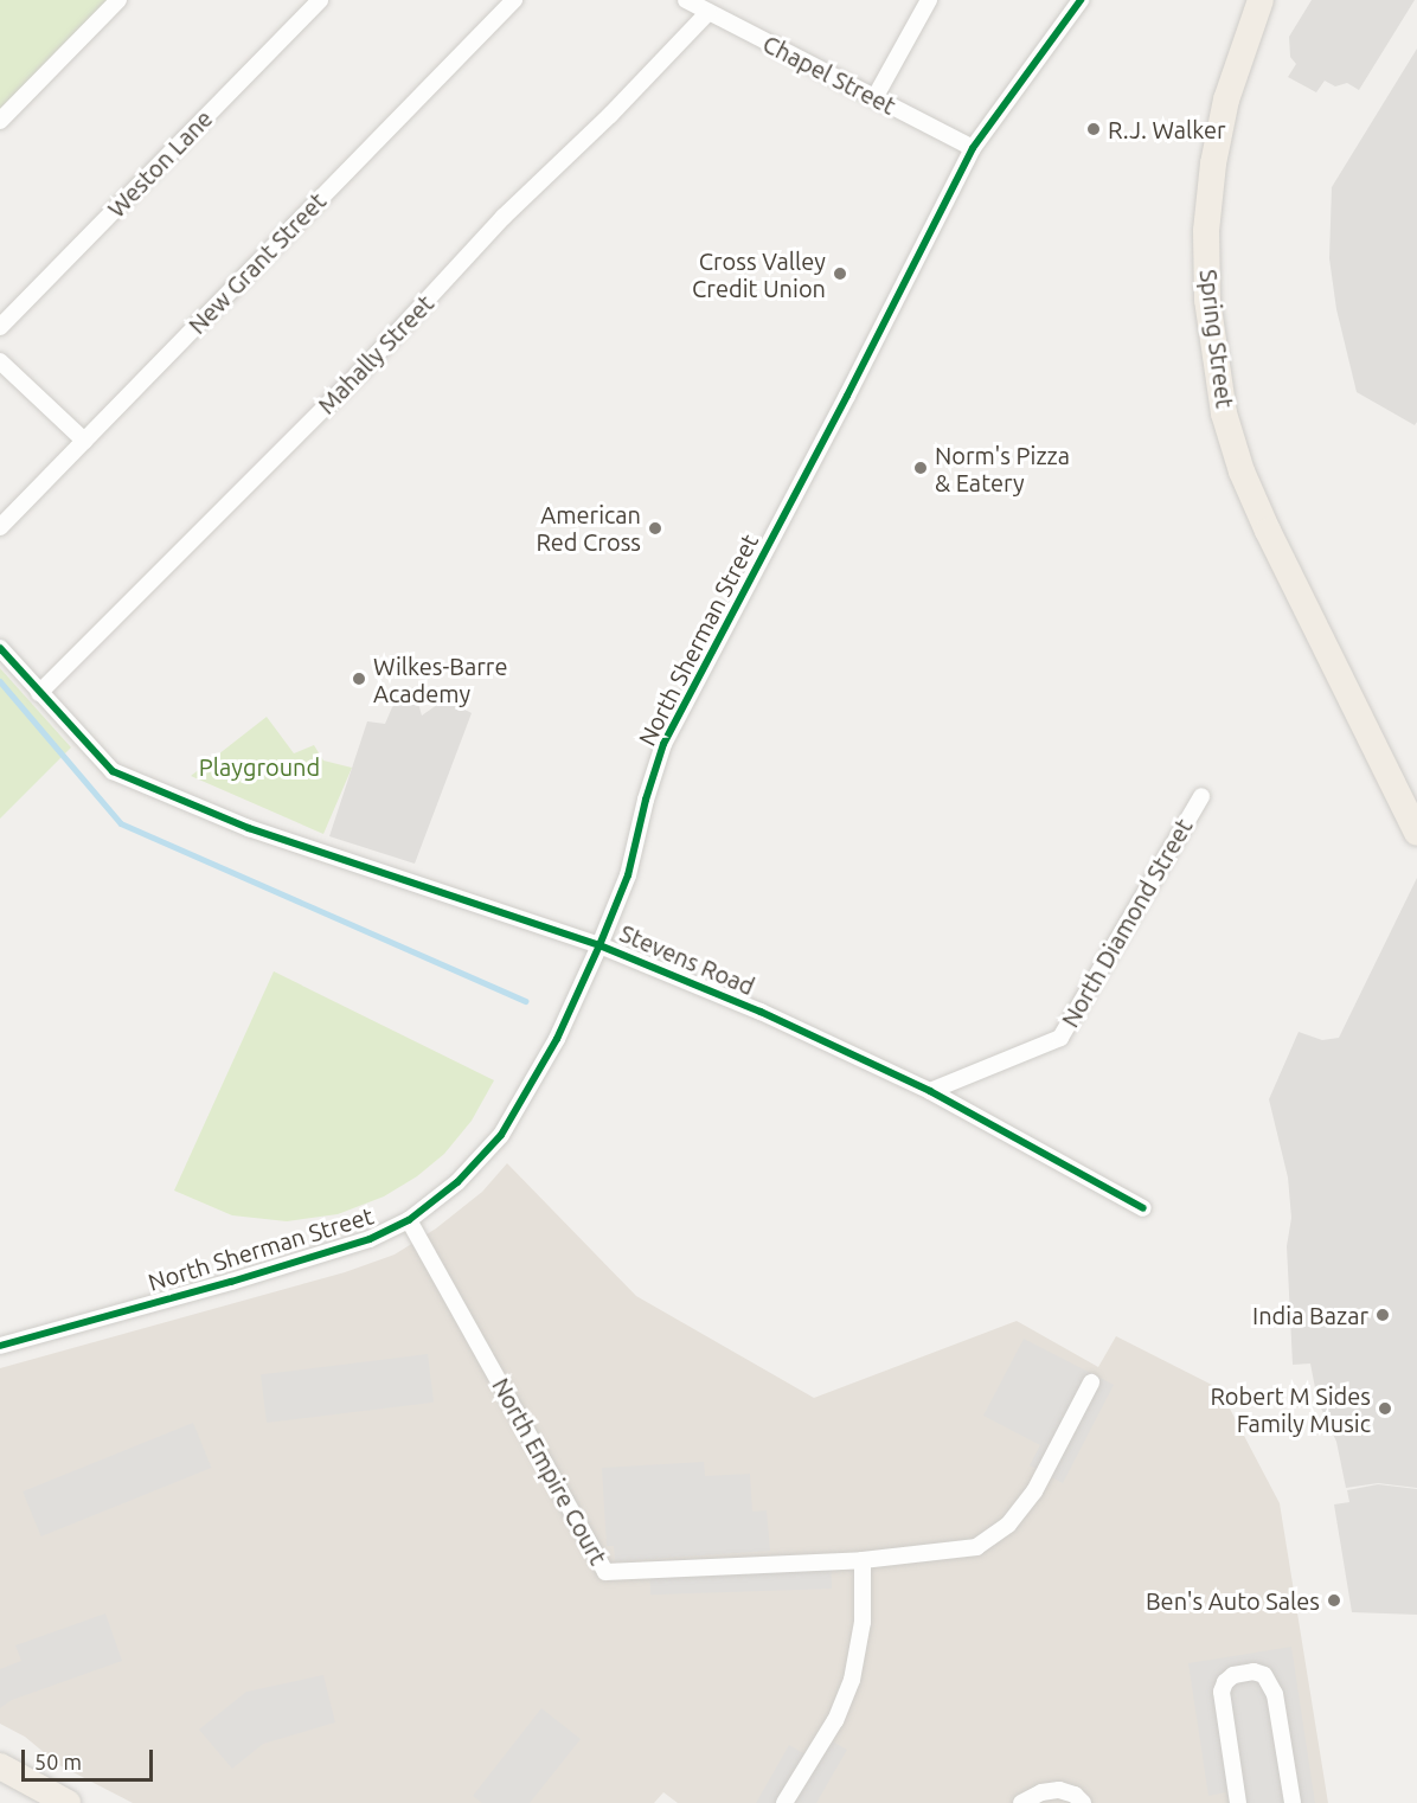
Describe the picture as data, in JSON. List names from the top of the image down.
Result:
{
  "streets": {
    "main road": ["Spring Street"],
    "street": [
      "Chapel Street",
      "Weston Lane",
      "New Grant Street",
      "Mahally Street",
      "North Sherman Street",
      "North Diamond Street",
      "Stevens Road",
      "North Empire Court"
    ]
  },
  "crossings": [
    ["Chapel Street", "Mahally Street"],
    ["Chapel Street", "North Sherman Street"],
    ["Mahally Street", "Stevens Road"],
    ["North Sherman Street", "Stevens Road"],
    ["North Sherman Street", "North Empire Court"],
    ["North Diamond Street", "Stevens Road"]
  ],
  "parks": ["Playground"],
  "places": [
    "R.J. Walker",
    "Cross Valley Credit Union",
    "Norm's Pizza & Eatery",
    "American Red Cross",
    "Wilkes-Barre Academy",
    "India Bazar",
    "Robert M Sides Family Music",
    "Ben's Auto Sales"
  ],
  "scale_bar": "50 m"
}
